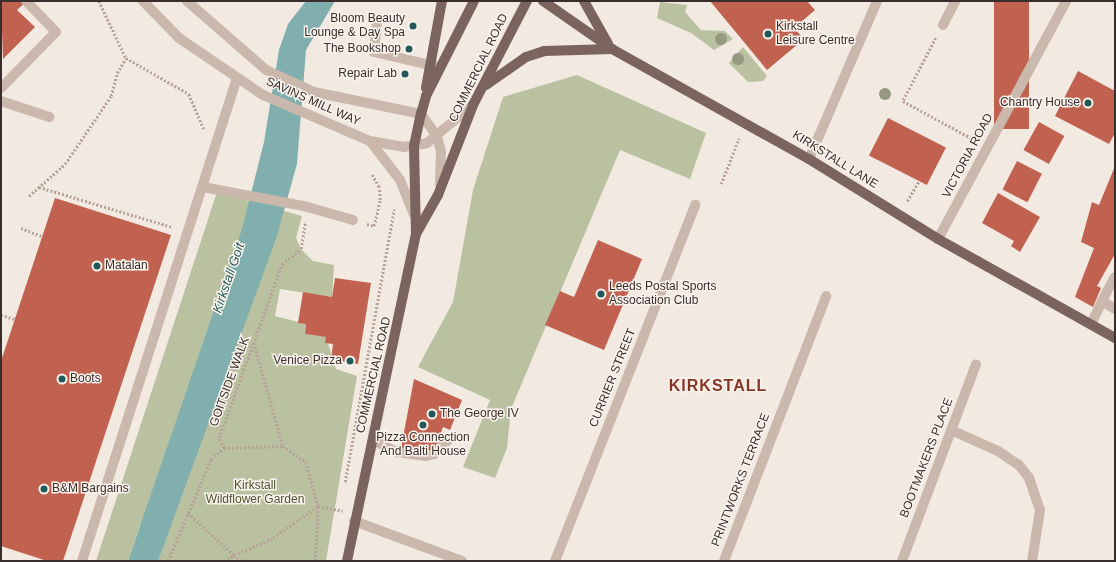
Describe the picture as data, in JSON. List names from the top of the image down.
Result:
{
  "streets": {
    "main road": ["COMMERCIAL ROAD", "KIRKSTALL LANE"],
    "street": [
      "SAVINS MILL WAY",
      "VICTORIA ROAD",
      "CURRIER STREET",
      "BOOTMAKERS PLACE",
      "PRINTWORKS TERRACE"
    ],
    "path": ["GOITSIDE WALK"]
  },
  "crossings": [
    ["COMMERCIAL ROAD", "SAVINS MILL WAY"],
    ["VICTORIA ROAD", "KIRKSTALL LANE"]
  ],
  "districts": ["KIRKSTALL"],
  "water": ["Kirkstall Goit"],
  "parks": ["Kirkstall Wildflower Garden"],
  "places": [
    "Bloom Beauty Lounge & Day Spa",
    "Kirkstall Leisure Centre",
    "The Bookshop",
    "Repair Lab",
    "Chantry House",
    "Matalan",
    "Leeds Postal Sports Association Club",
    "Venice Pizza",
    "Boots",
    "The George IV",
    "Pizza Connection And Balti House",
    "B&M Bargains"
  ]
}
